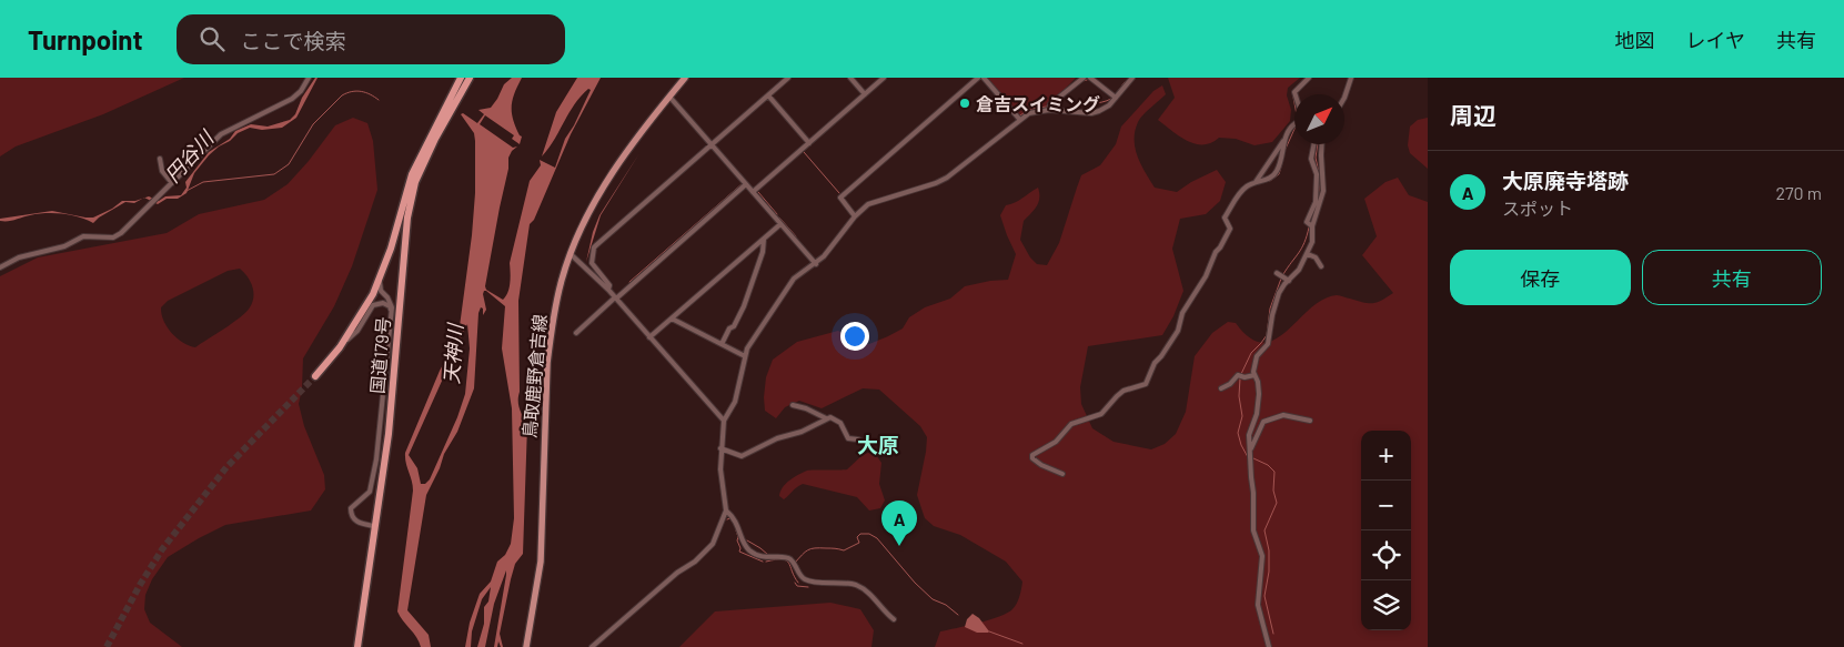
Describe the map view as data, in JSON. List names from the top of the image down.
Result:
{
  "streets": {
    "highway": ["国道179号"],
    "main road": ["鳥取鹿野倉吉線"]
  },
  "districts": ["大原"],
  "water": ["円谷川", "天神川"],
  "places": ["倉吉スイミング"],
  "north": "top right",
  "page": {
    "header": "Turnpoint",
    "search": "ここで検索",
    "nav": ["地図", "レイヤ", "共有"],
    "heading": "周辺",
    "list": [
      {
        "mark": "A",
        "name": "大原廃寺塔跡",
        "note": "スポット",
        "value": "270 m"
      }
    ],
    "buttons": ["保存", "共有"],
    "map_buttons": ["+", "−"],
    "pins": "A"
  }
}
